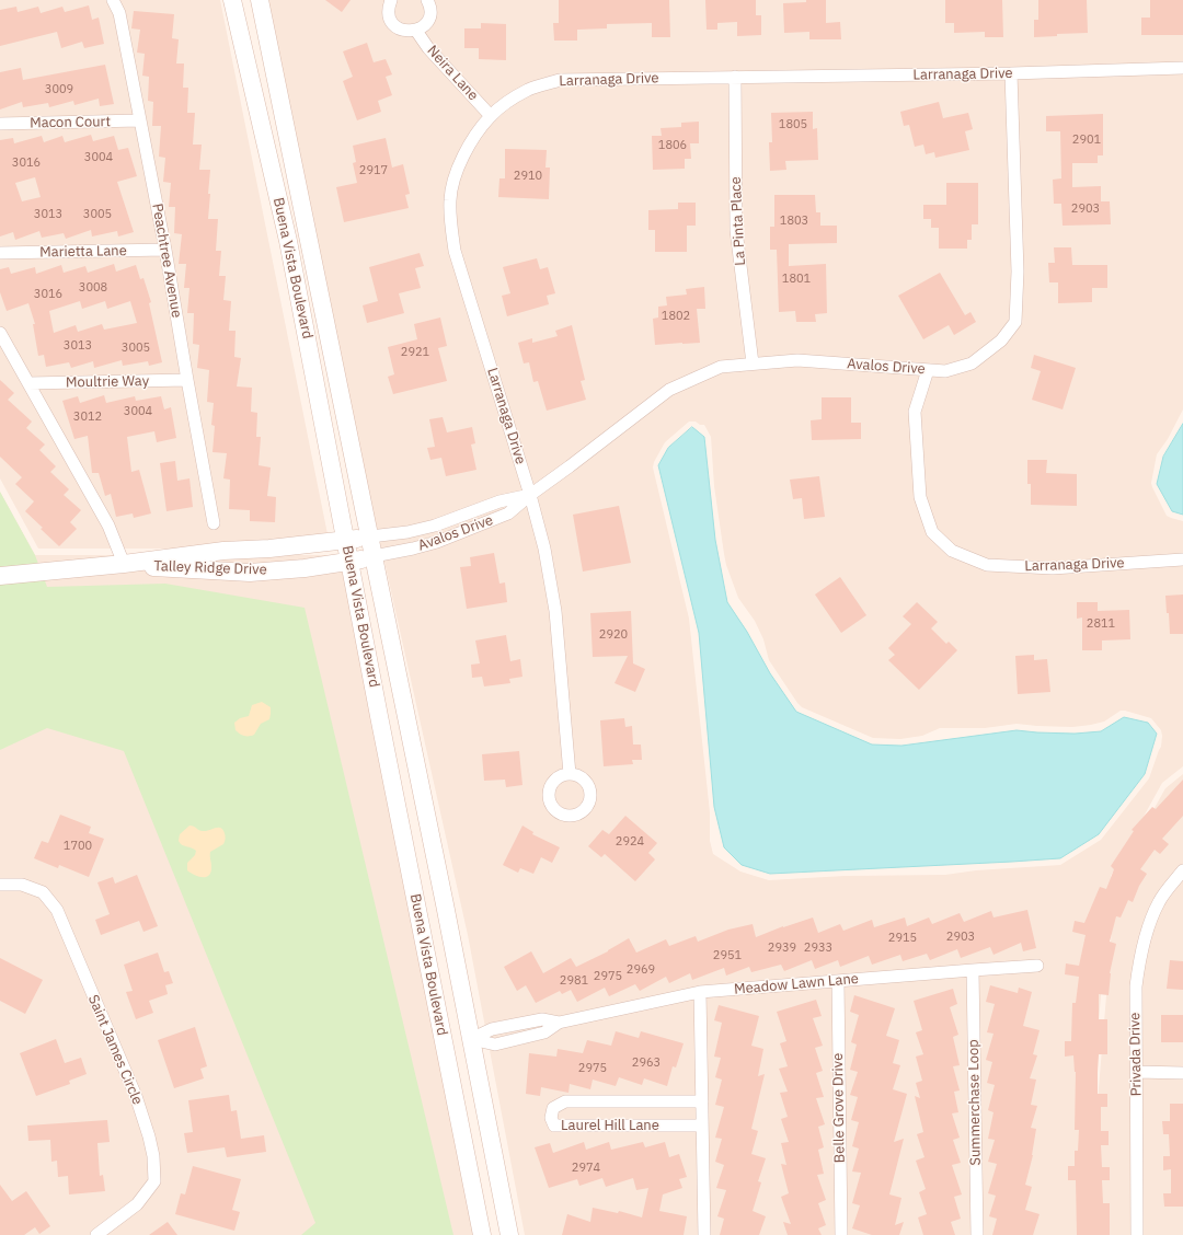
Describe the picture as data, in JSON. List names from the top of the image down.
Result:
{
  "streets": {
    "main road": ["Buena Vista Boulevard", "Talley Ridge Drive"],
    "street": [
      "Neira Lane",
      "Larranaga Drive",
      "Macon Court",
      "La Pinta Place",
      "Marietta Lane",
      "Peachtree Avenue",
      "Avalos Drive",
      "Moultrie Way",
      "Meadow Lawn Lane",
      "Saint James Circle",
      "Privada Drive",
      "Summerchase Loop",
      "Belle Grove Drive",
      "Laurel Hill Lane"
    ]
  },
  "crossings": [
    ["Neira Lane", "Larranaga Drive"],
    ["Larranaga Drive", "La Pinta Place"],
    ["Larranaga Drive", "Avalos Drive"],
    ["Macon Court", "Peachtree Avenue"],
    ["La Pinta Place", "Avalos Drive"],
    ["Marietta Lane", "Peachtree Avenue"],
    ["Peachtree Avenue", "Moultrie Way"],
    ["Buena Vista Boulevard", "Avalos Drive"],
    ["Buena Vista Boulevard", "Talley Ridge Drive"],
    ["Buena Vista Boulevard", "Meadow Lawn Lane"],
    ["Avalos Drive", "Talley Ridge Drive"],
    ["Meadow Lawn Lane", "Summerchase Loop"],
    ["Meadow Lawn Lane", "Belle Grove Drive"]
  ],
  "house_numbers": [
    "3009",
    "1805",
    "2901",
    "1806",
    "3004",
    "3016",
    "2917",
    "2910",
    "2903",
    "3013",
    "3005",
    "1803",
    "1801",
    "3008",
    "3016",
    "1802",
    "3013",
    "3005",
    "2921",
    "3004",
    "3012",
    "2811",
    "2920",
    "2924",
    "1700",
    "2903",
    "2915",
    "2939",
    "2933",
    "2951",
    "2969",
    "2975",
    "2981",
    "2963",
    "2975",
    "2974"
  ]
}
